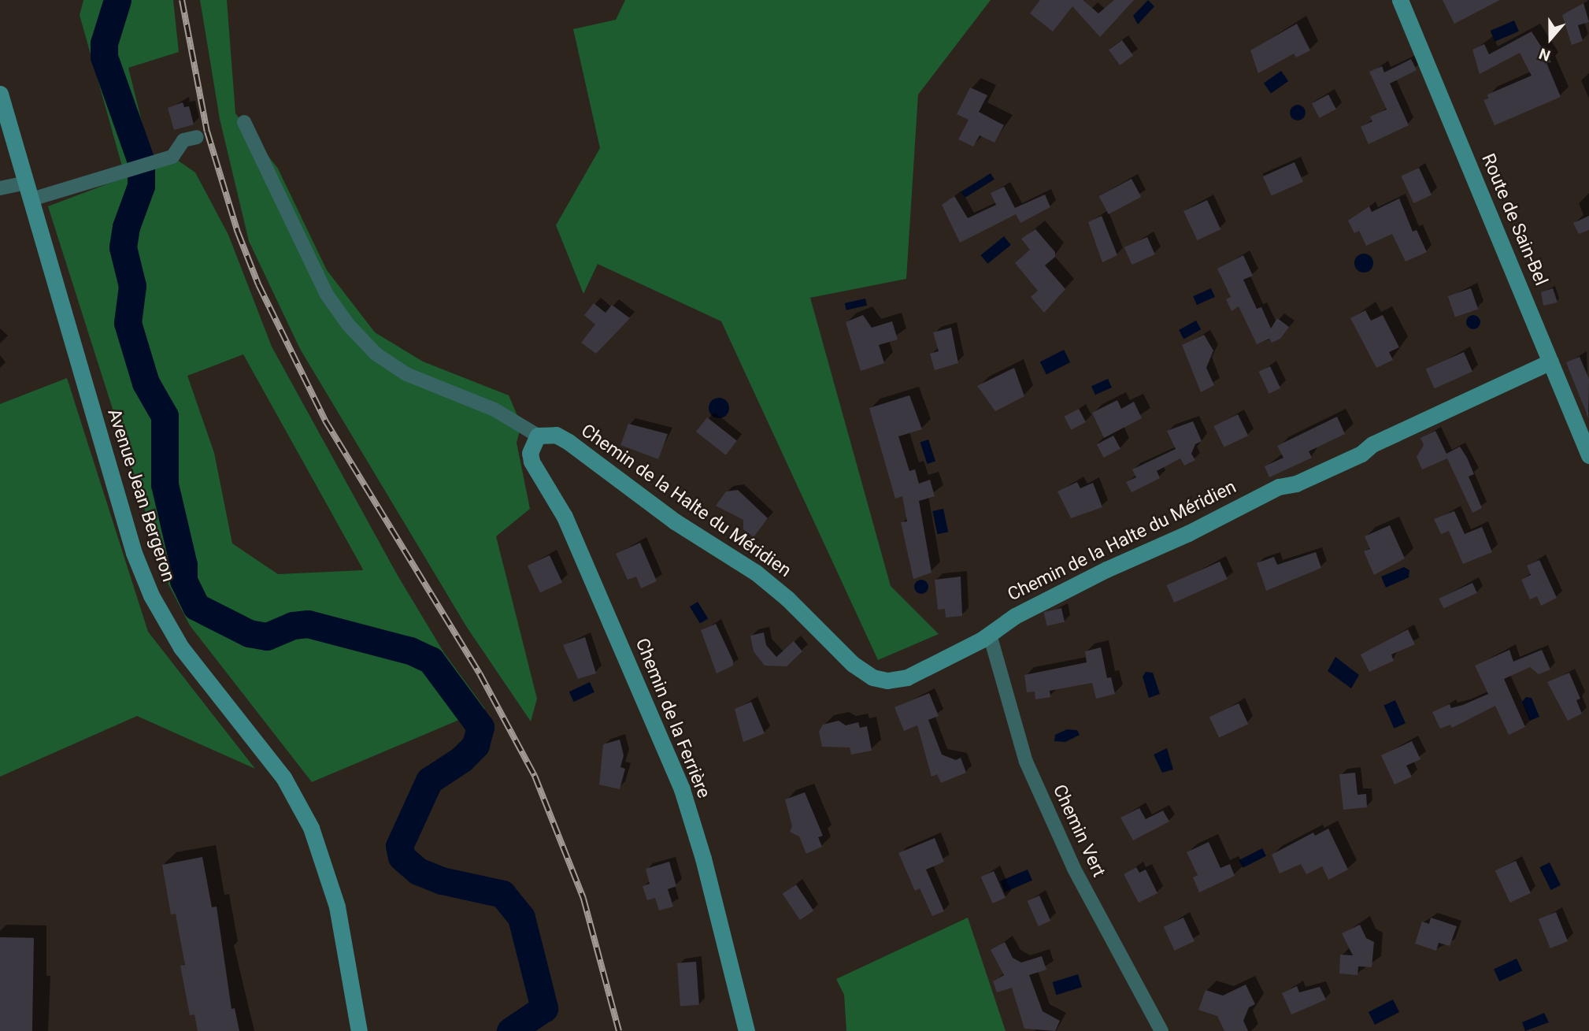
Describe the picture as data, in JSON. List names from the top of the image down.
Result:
{
  "streets": {
    "street": [
      "Route de Sain-Bel",
      "Avenue Jean Bergeron",
      "Chemin de la Halte du Méridien",
      "Chemin de la Ferrière",
      "Chemin Vert"
    ]
  },
  "crossings": [
    ["Route de Sain-Bel", "Chemin de la Halte du Méridien"],
    ["Chemin de la Halte du Méridien", "Chemin de la Ferrière"],
    ["Chemin de la Halte du Méridien", "Chemin Vert"]
  ],
  "north": "bottom"
}
